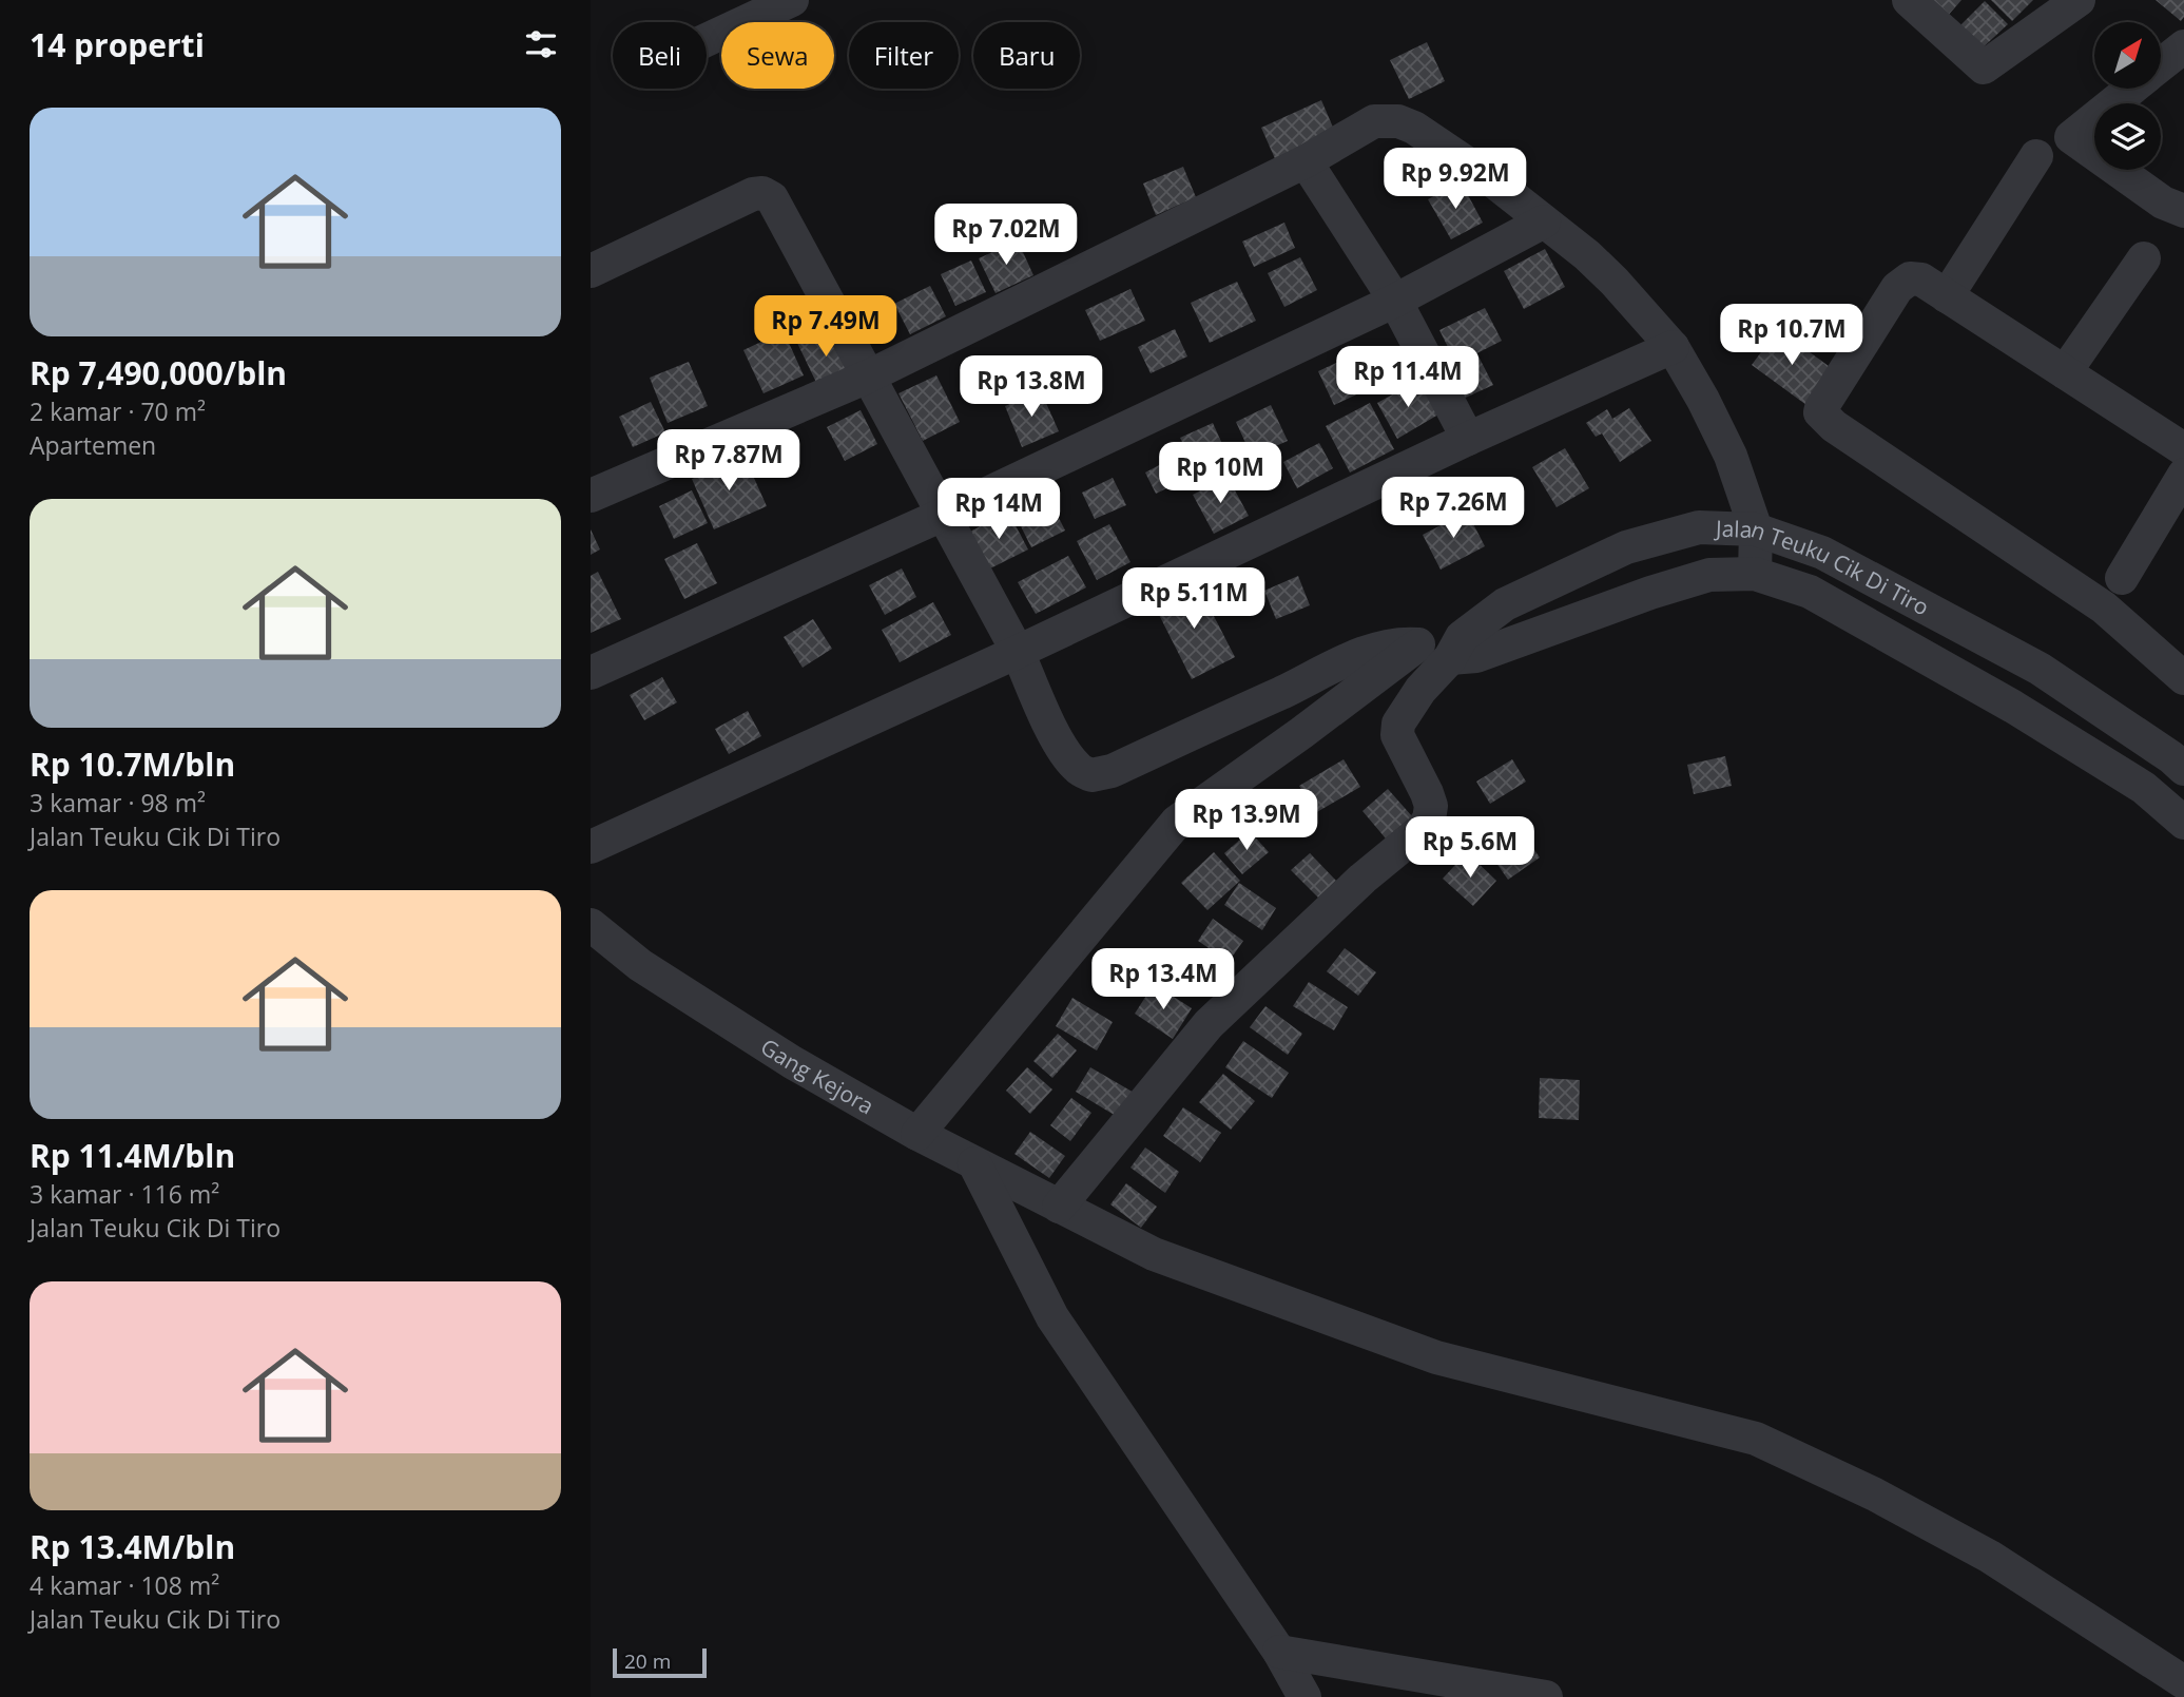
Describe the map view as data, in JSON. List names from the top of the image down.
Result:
{
  "streets": {
    "street": ["Jalan Teuku Cik Di Tiro", "Gang Kejora"]
  },
  "crossings": [
    ["Jalan Teuku Cik Di Tiro", "Gang Kejora"]
  ],
  "scale_bar": "20 m",
  "north": "top right",
  "page": {
    "heading": "14 properti",
    "chip": [
      "Beli",
      "Sewa",
      "Filter",
      "Baru"
    ],
    "list": [
      {
        "name": "Rp 7,490,000/bln",
        "note": "2 kamar · 70 m² · Apartemen"
      },
      {
        "name": "Rp 10.7M/bln",
        "note": "3 kamar · 98 m² · Jalan Teuku Cik Di Tiro"
      },
      {
        "name": "Rp 11.4M/bln",
        "note": "3 kamar · 116 m² · Jalan Teuku Cik Di Tiro"
      },
      {
        "name": "Rp 13.4M/bln",
        "note": "4 kamar · 108 m² · Jalan Teuku Cik Di Tiro"
      }
    ],
    "price": [
      "Rp 9.92M",
      "Rp 7.02M",
      "Rp 7.49M",
      "Rp 10.7M",
      "Rp 11.4M",
      "Rp 13.8M",
      "Rp 7.87M",
      "Rp 10M",
      "Rp 7.26M",
      "Rp 14M",
      "Rp 5.11M",
      "Rp 13.9M",
      "Rp 5.6M",
      "Rp 13.4M"
    ],
    "scale": "20 m"
  }
}
